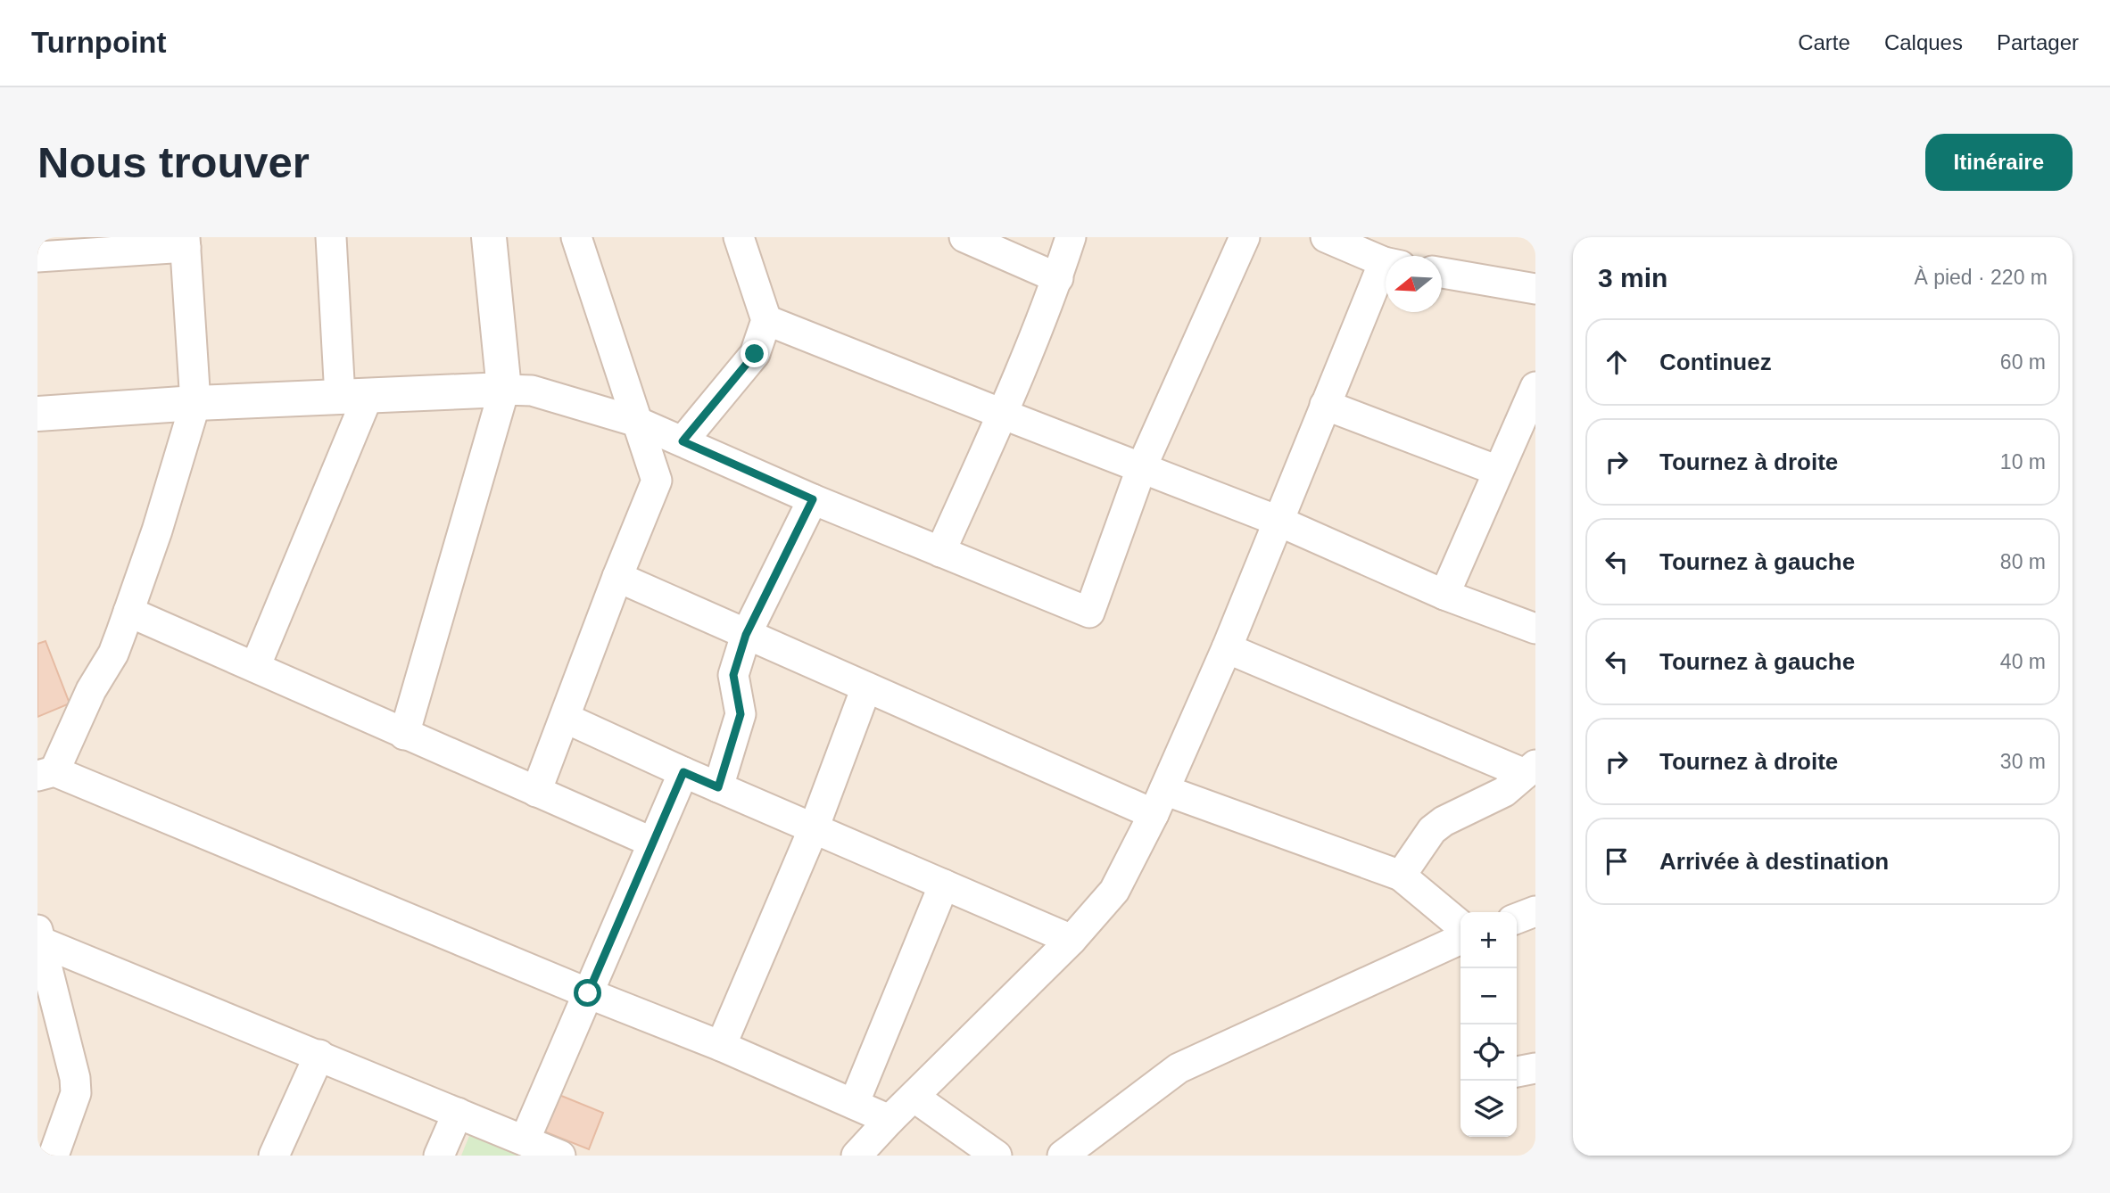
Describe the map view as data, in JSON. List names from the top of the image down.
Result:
{
  "north": "left",
  "page": {
    "header": "Turnpoint",
    "nav": ["Carte", "Calques", "Partager"],
    "buttons": "Itinéraire",
    "title": "Nous trouver",
    "heading": ["3 min", "À pied · 220 m"],
    "list": [
      ["Continuez", "60 m"],
      ["Tournez à droite", "10 m"],
      ["Tournez à gauche", "80 m"],
      ["Tournez à gauche", "40 m"],
      ["Tournez à droite", "30 m"],
      "Arrivée à destination"
    ],
    "map_buttons": ["+", "−"]
  }
}
